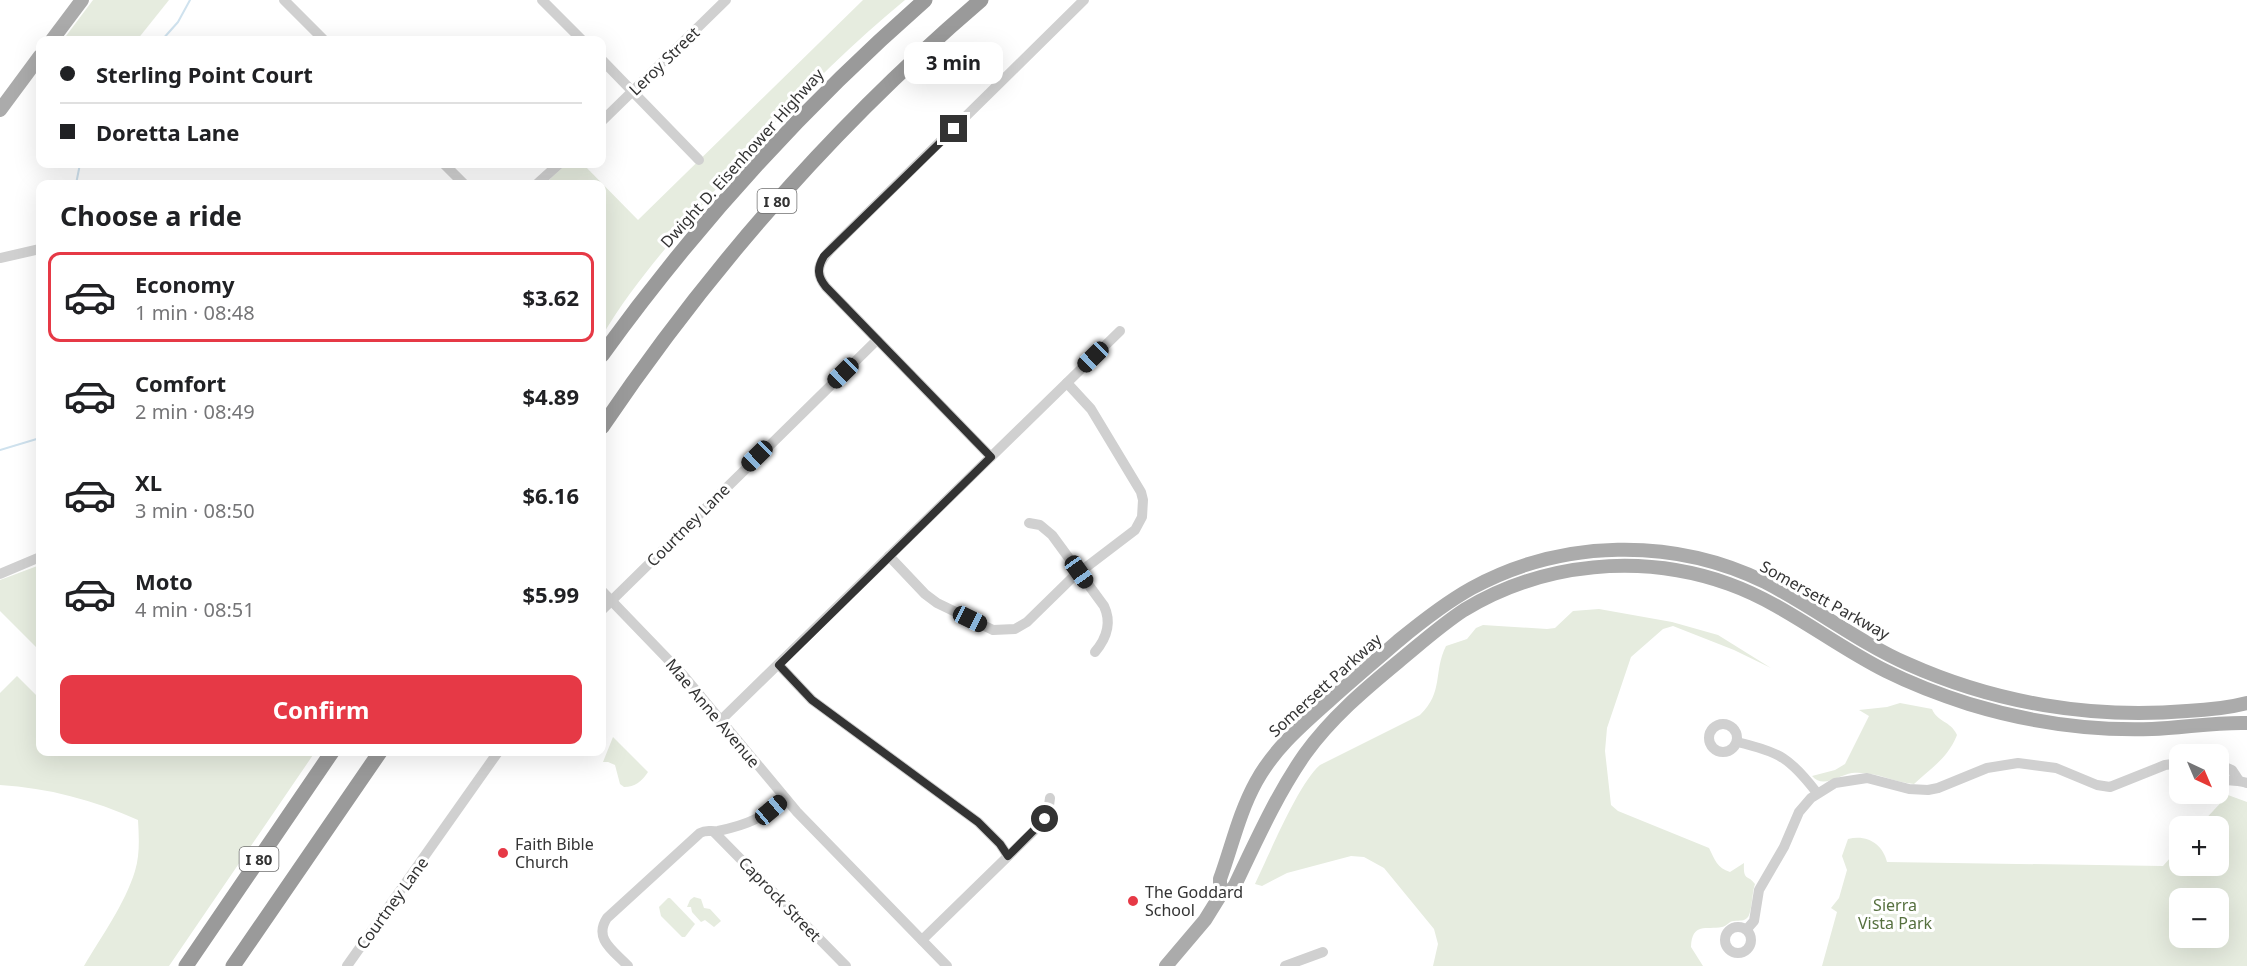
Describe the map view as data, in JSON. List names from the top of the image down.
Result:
{
  "streets": {
    "highway": ["Dwight D. Eisenhower Highway", "I 80"],
    "main road": ["Somersett Parkway"],
    "street": [
      "Leroy Street",
      "Courtney Lane",
      "Mae Anne Avenue",
      "Caprock Street"
    ]
  },
  "crossings": [
    ["Courtney Lane", "Mae Anne Avenue"]
  ],
  "parks": ["Sierra Vista Park"],
  "places": ["Faith Bible Church", "The Goddard School"],
  "north": "bottom right",
  "page": {
    "banner": ["Sterling Point Court", "Doretta Lane"],
    "bubble": "3 min",
    "heading": "Choose a ride",
    "list": [
      {
        "name": "Economy",
        "note": "1 min · 08:48",
        "value": "$3.62"
      },
      {
        "name": "Comfort",
        "note": "2 min · 08:49",
        "value": "$4.89"
      },
      {
        "name": "XL",
        "note": "3 min · 08:50",
        "value": "$6.16"
      },
      {
        "name": "Moto",
        "note": "4 min · 08:51",
        "value": "$5.99"
      }
    ],
    "buttons": "Confirm",
    "map_buttons": ["+", "−"]
  }
}
